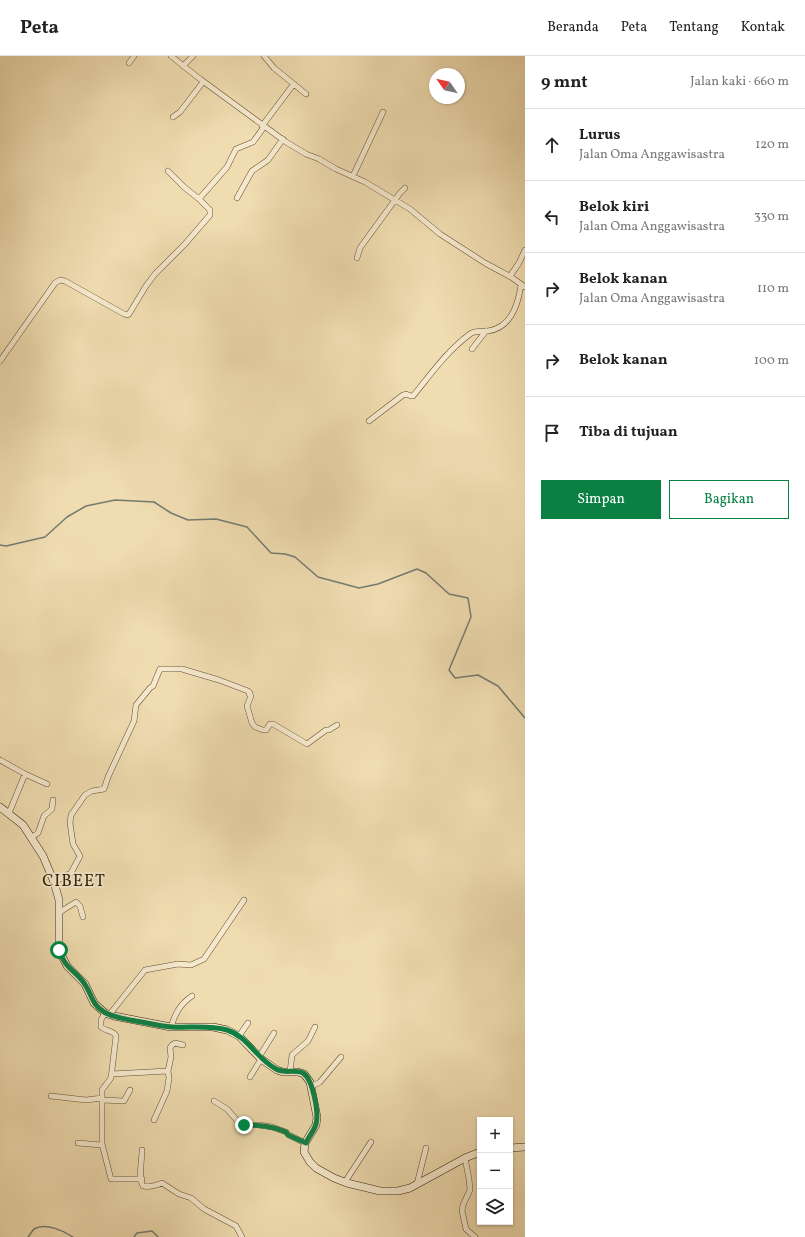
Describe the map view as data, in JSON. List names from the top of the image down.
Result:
{
  "districts": ["CIBEET"],
  "north": "top left",
  "page": {
    "header": "Peta",
    "nav": [
      "Beranda",
      "Peta",
      "Tentang",
      "Kontak"
    ],
    "heading": ["9 mnt", "Jalan kaki · 660 m"],
    "list": [
      ["Lurus", "Jalan Oma Anggawisastra", "120 m"],
      ["Belok kiri", "Jalan Oma Anggawisastra", "330 m"],
      ["Belok kanan", "Jalan Oma Anggawisastra", "110 m"],
      ["Belok kanan", "100 m"],
      "Tiba di tujuan"
    ],
    "buttons": ["Simpan", "Bagikan"],
    "map_buttons": ["+", "−"]
  }
}
